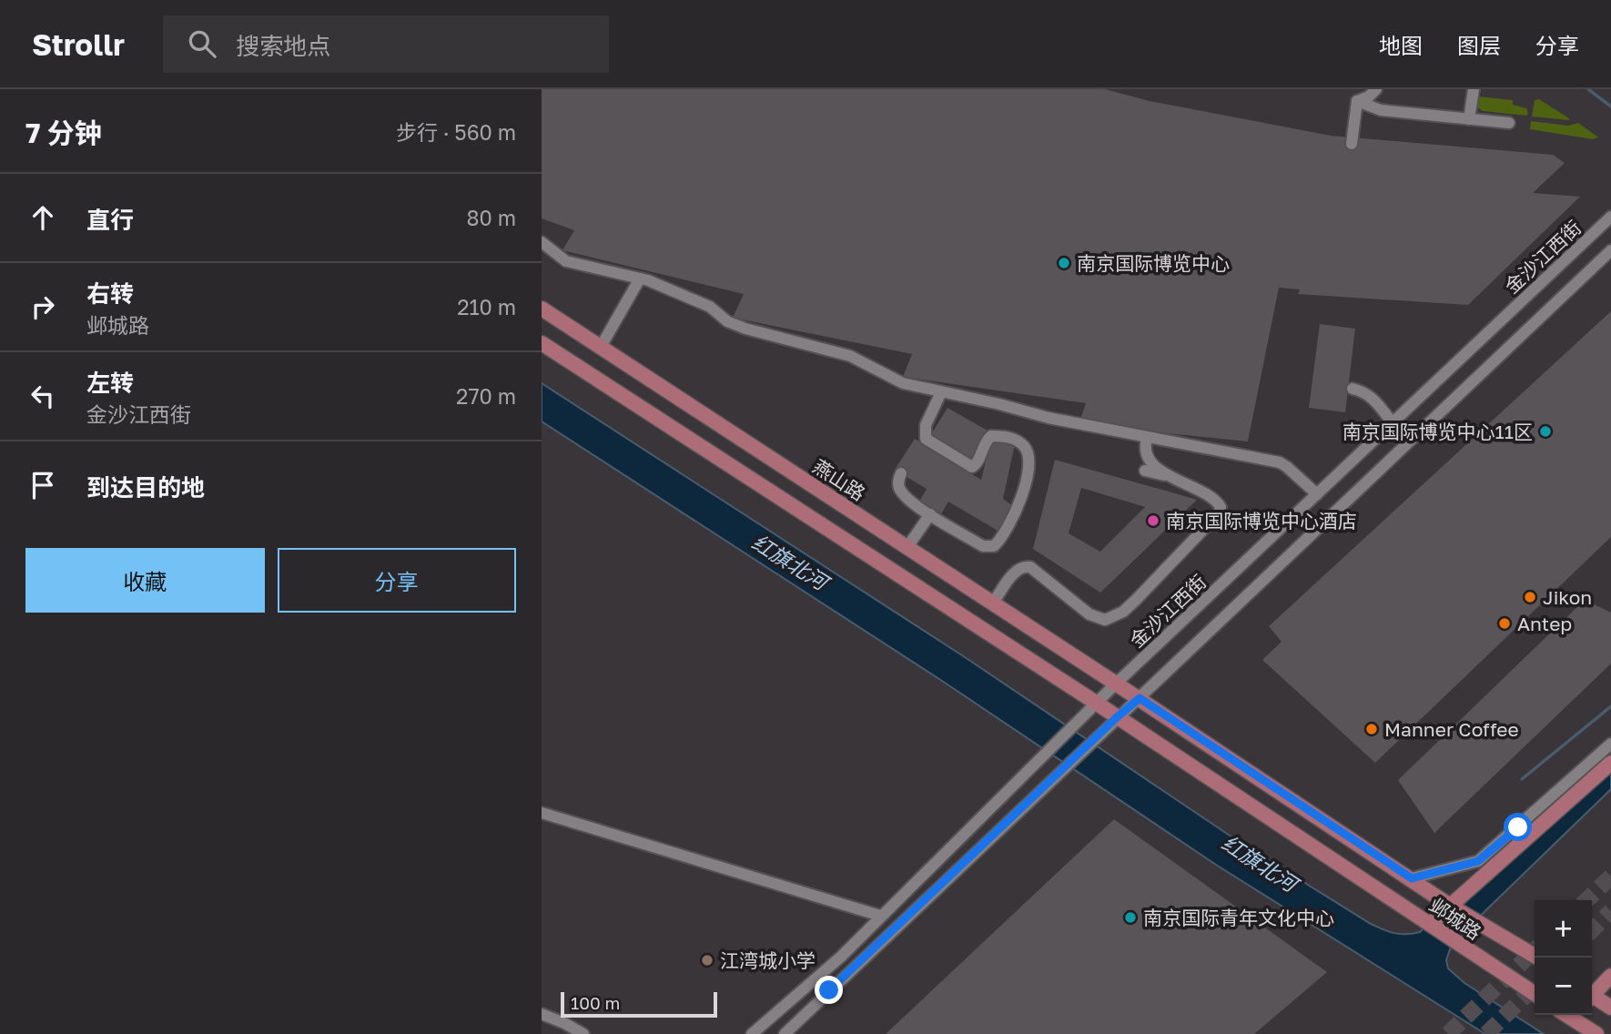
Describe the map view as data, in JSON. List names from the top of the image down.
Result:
{
  "streets": {
    "main road": ["燕山路", "邺城路"],
    "street": ["金沙江西街"]
  },
  "crossings": [
    ["金沙江西街", "燕山路"],
    ["金沙江西街", "邺城路"],
    ["燕山路", "邺城路"]
  ],
  "water": ["红旗北河"],
  "places": [
    "南京国际博览中心",
    "南京国际博览中心11区",
    "南京国际博览中心酒店",
    "Jikon",
    "Antep",
    "Manner Coffee",
    "南京国际青年文化中心",
    "江湾城小学"
  ],
  "scale_bar": "100 m",
  "page": {
    "header": "Strollr",
    "search": "搜索地点",
    "nav": ["地图", "图层", "分享"],
    "heading": ["7 分钟", "步行 · 560 m"],
    "list": [
      ["直行", "80 m"],
      ["右转", "邺城路", "210 m"],
      ["左转", "金沙江西街", "270 m"],
      "到达目的地"
    ],
    "buttons": ["收藏", "分享"],
    "map_buttons": ["+", "−"],
    "scale": "100 m"
  }
}
